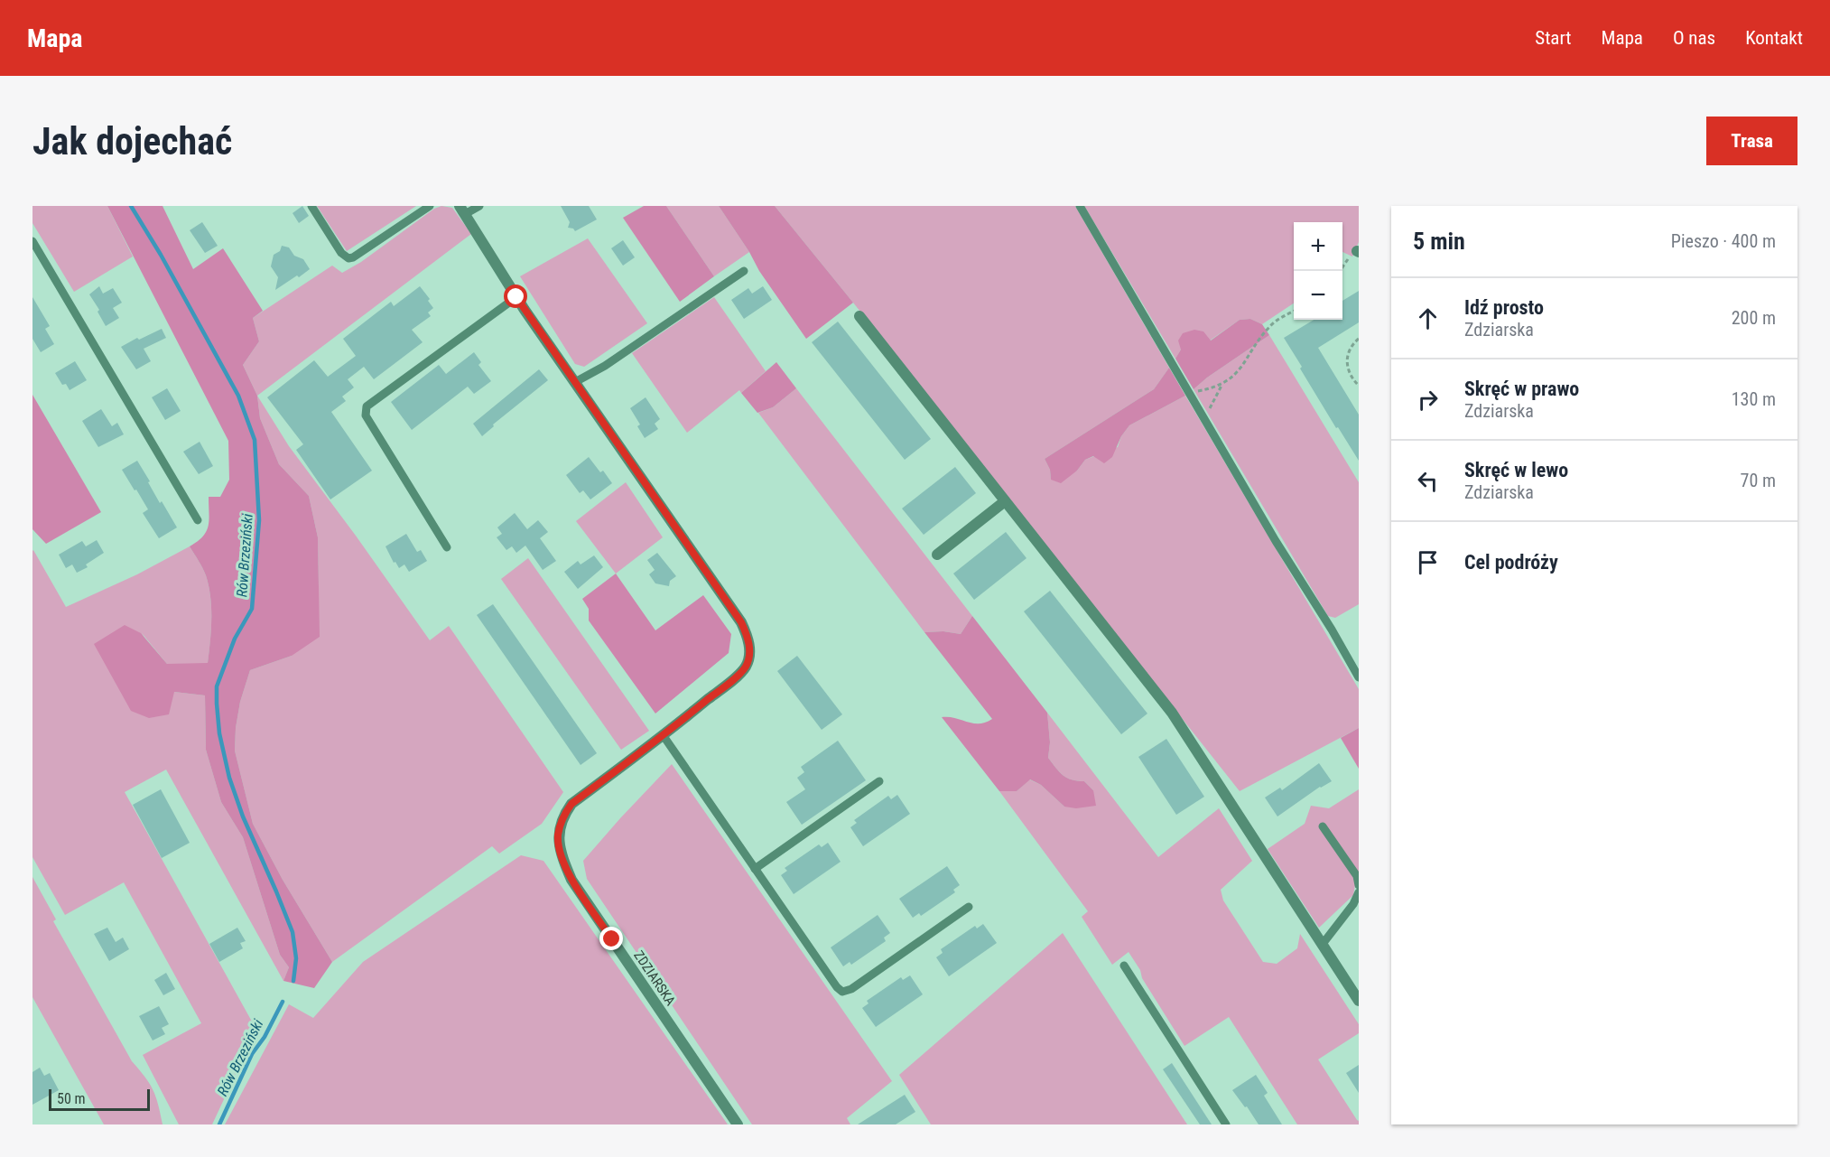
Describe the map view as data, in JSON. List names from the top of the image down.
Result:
{
  "streets": {
    "street": ["ZDZIARSKA"]
  },
  "water": ["Rów Brzeziński"],
  "scale_bar": "50 m",
  "page": {
    "header": "Mapa",
    "nav": [
      "Start",
      "Mapa",
      "O nas",
      "Kontakt"
    ],
    "buttons": "Trasa",
    "title": "Jak dojechać",
    "heading": ["5 min", "Pieszo · 400 m"],
    "map_buttons": ["+", "−"],
    "list": [
      ["Idź prosto", "Zdziarska", "200 m"],
      ["Skręć w prawo", "Zdziarska", "130 m"],
      ["Skręć w lewo", "Zdziarska", "70 m"],
      "Cel podróży"
    ],
    "scale": "50 m"
  }
}
